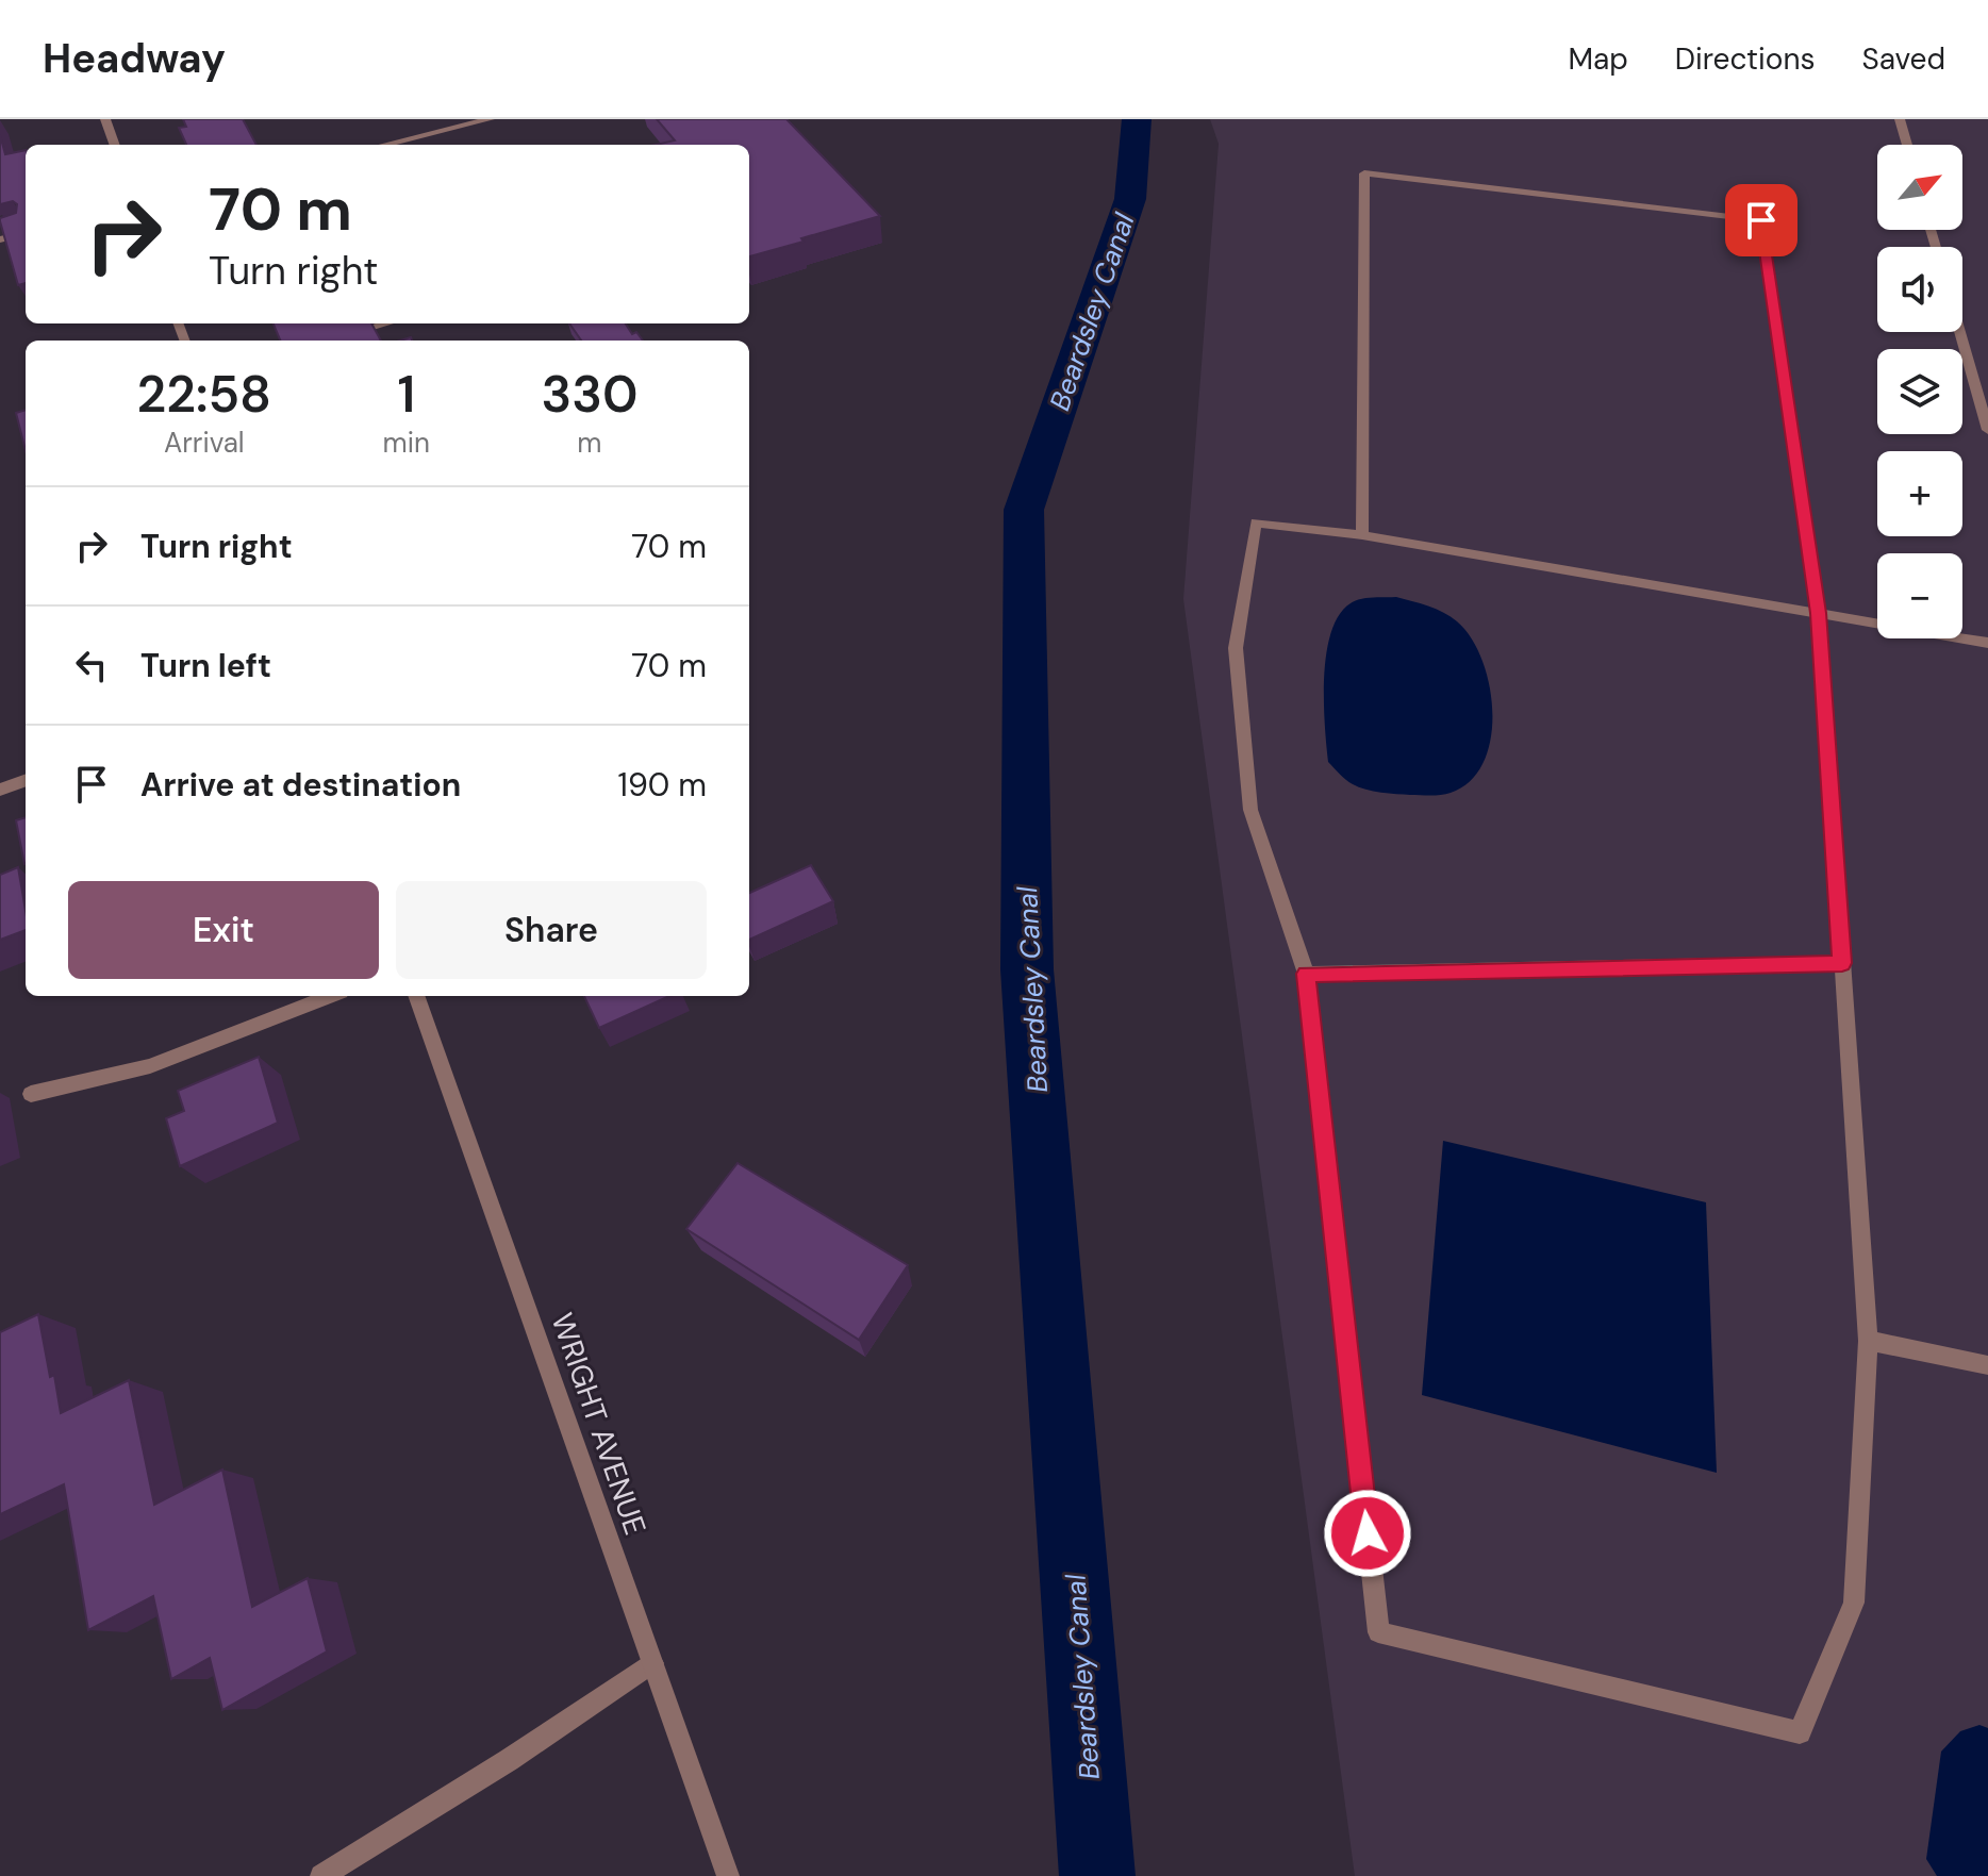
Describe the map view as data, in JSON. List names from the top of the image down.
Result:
{
  "streets": {
    "street": ["WRIGHT AVENUE"]
  },
  "water": ["Beardsley Canal"],
  "north": "top right",
  "page": {
    "header": "Headway",
    "nav": ["Map", "Directions", "Saved"],
    "map_buttons": ["+", "−"],
    "turn": ["70 m", "Turn right"],
    "eta": [
      "22:58",
      "Arrival",
      "1",
      "min",
      "330",
      "m"
    ],
    "list": [
      {
        "name": "Turn right",
        "value": "70 m"
      },
      {
        "name": "Turn left",
        "value": "70 m"
      },
      {
        "name": "Arrive at destination",
        "value": "190 m"
      }
    ],
    "buttons": ["Exit", "Share"]
  }
}
